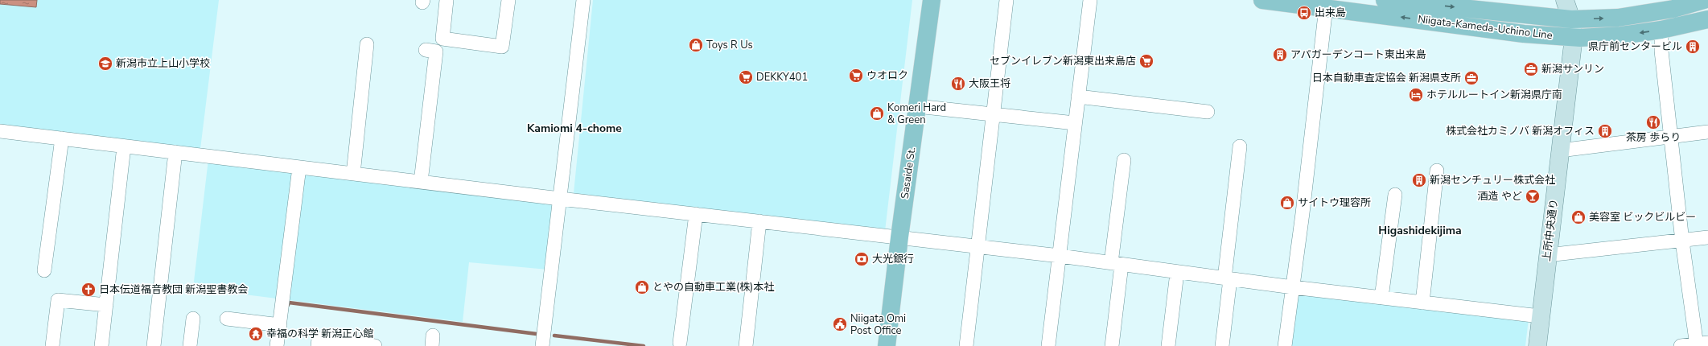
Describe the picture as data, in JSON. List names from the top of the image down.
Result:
{
  "streets": {
    "main road": ["Niigata-Kameda-Uchino Line", "Sasaide St."],
    "street": ["上所中央通り"]
  },
  "crossings": [
    ["Niigata-Kameda-Uchino Line", "上所中央通り"]
  ],
  "districts": ["Kamiomi 4-chome", "Higashidekijima"],
  "places": {
    "bus stop": ["出来島"],
    "shop": [
      "Toys R Us",
      "Komeri Hard & Green",
      "サイトウ理容所",
      "美容室 ビックビルビー",
      "とやの自動車工業(株)本社"
    ],
    "building": [
      "県庁前センタービル",
      "アパガーデンコート東出来島",
      "株式会社カミノバ 新潟オフィス",
      "新潟センチュリー株式会社"
    ],
    "supermarket": ["セブンイレブン新潟東出来島店", "ウオロク", "DEKKY401"],
    "school or university": ["新潟市立上山小学校"],
    "office": ["新潟サンリン", "日本自動車査定協会 新潟県支所"],
    "restaurant": ["大阪王将", "茶房 歩らり"],
    "hotel": ["ホテルルートイン新潟県庁南"],
    "bar": ["酒造 やど"],
    "bank": ["大光銀行"],
    "church": ["日本伝道福音教団 新潟聖書教会"],
    "public building": ["Niigata Omi Post Office"],
    "temple": ["幸福の科学 新潟正心館"]
  }
}
